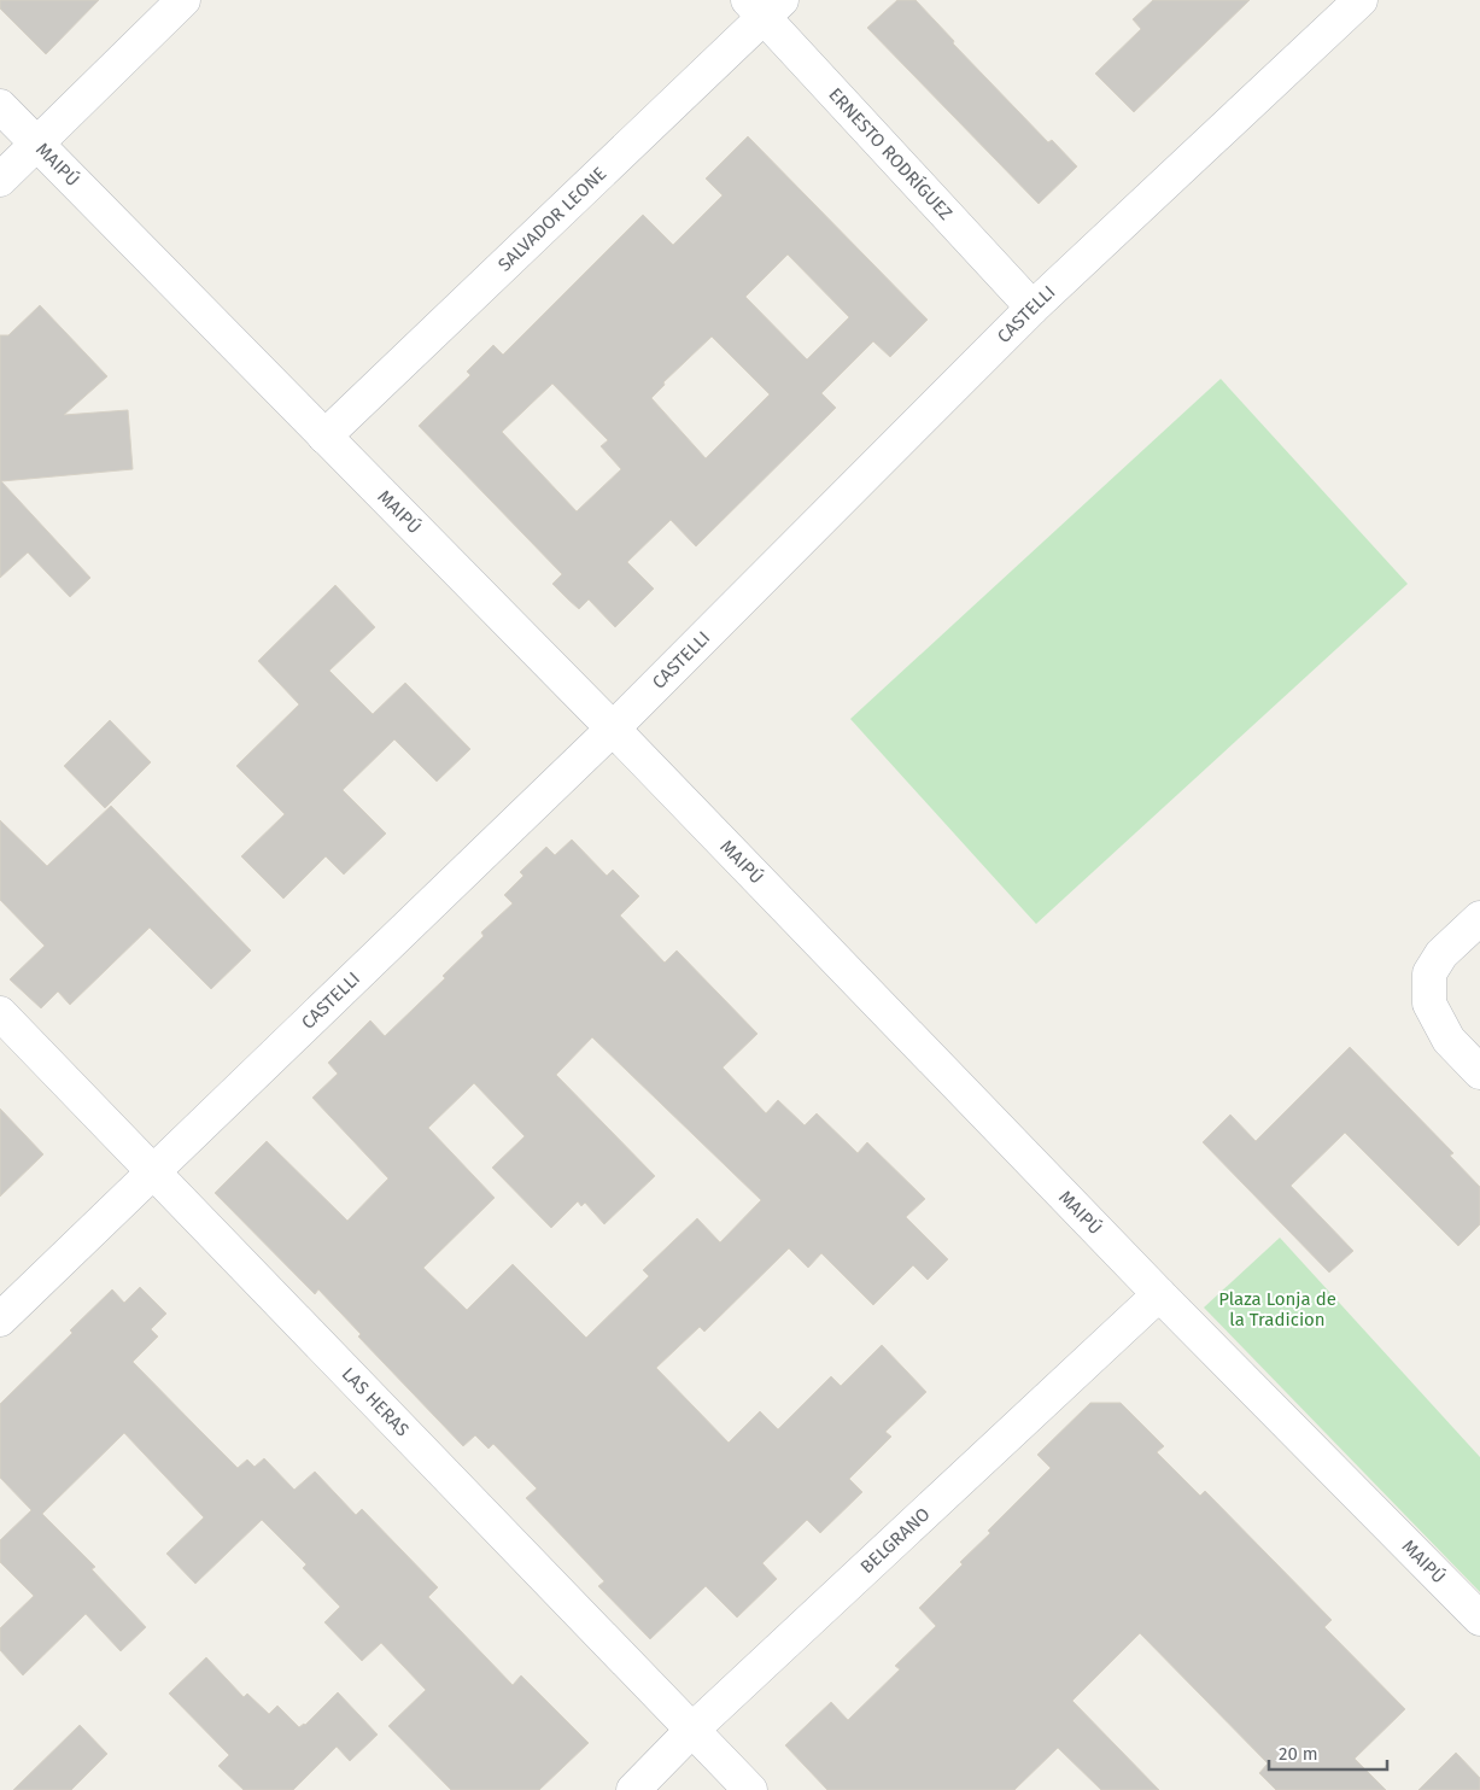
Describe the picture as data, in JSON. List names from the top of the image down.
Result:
{
  "streets": {
    "street": [
      "ERNESTO RODRÍGUEZ",
      "MAIPÚ",
      "SALVADOR LEONE",
      "CASTELLI",
      "LAS HERAS",
      "BELGRANO"
    ]
  },
  "crossings": [
    ["ERNESTO RODRÍGUEZ", "SALVADOR LEONE"],
    ["ERNESTO RODRÍGUEZ", "CASTELLI"],
    ["MAIPÚ", "SALVADOR LEONE"],
    ["MAIPÚ", "CASTELLI"],
    ["MAIPÚ", "BELGRANO"],
    ["CASTELLI", "LAS HERAS"],
    ["LAS HERAS", "BELGRANO"]
  ],
  "parks": ["Plaza Lonja de la Tradicion"],
  "scale_bar": "20 m"
}
